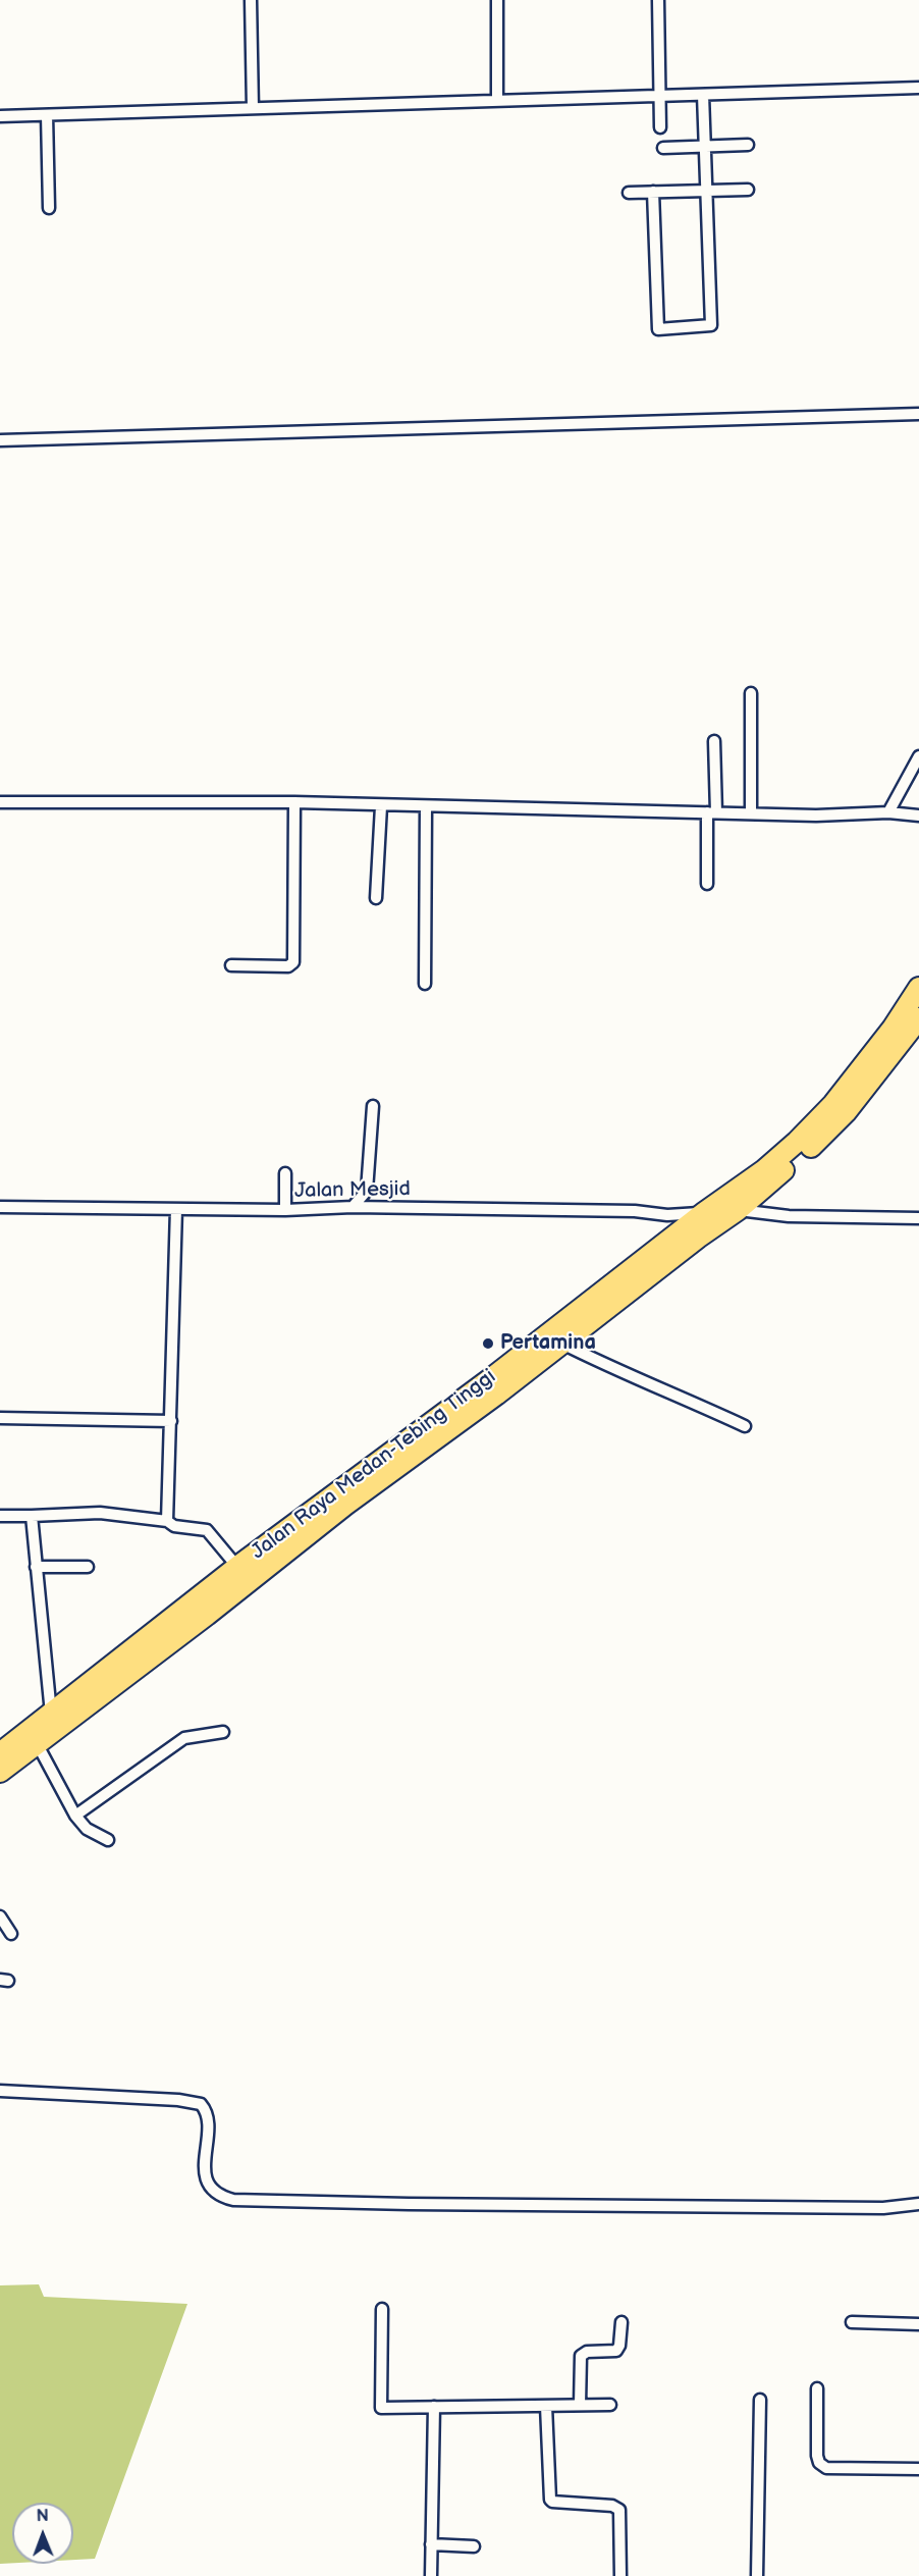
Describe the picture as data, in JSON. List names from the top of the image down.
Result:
{
  "streets": {
    "highway": ["Jalan Raya Medan-Tebing Tinggi"],
    "street": ["Jalan Mesjid"]
  },
  "crossings": [
    ["Jalan Mesjid", "Jalan Raya Medan-Tebing Tinggi"]
  ],
  "places": ["Pertamina"],
  "north": "top"
}
